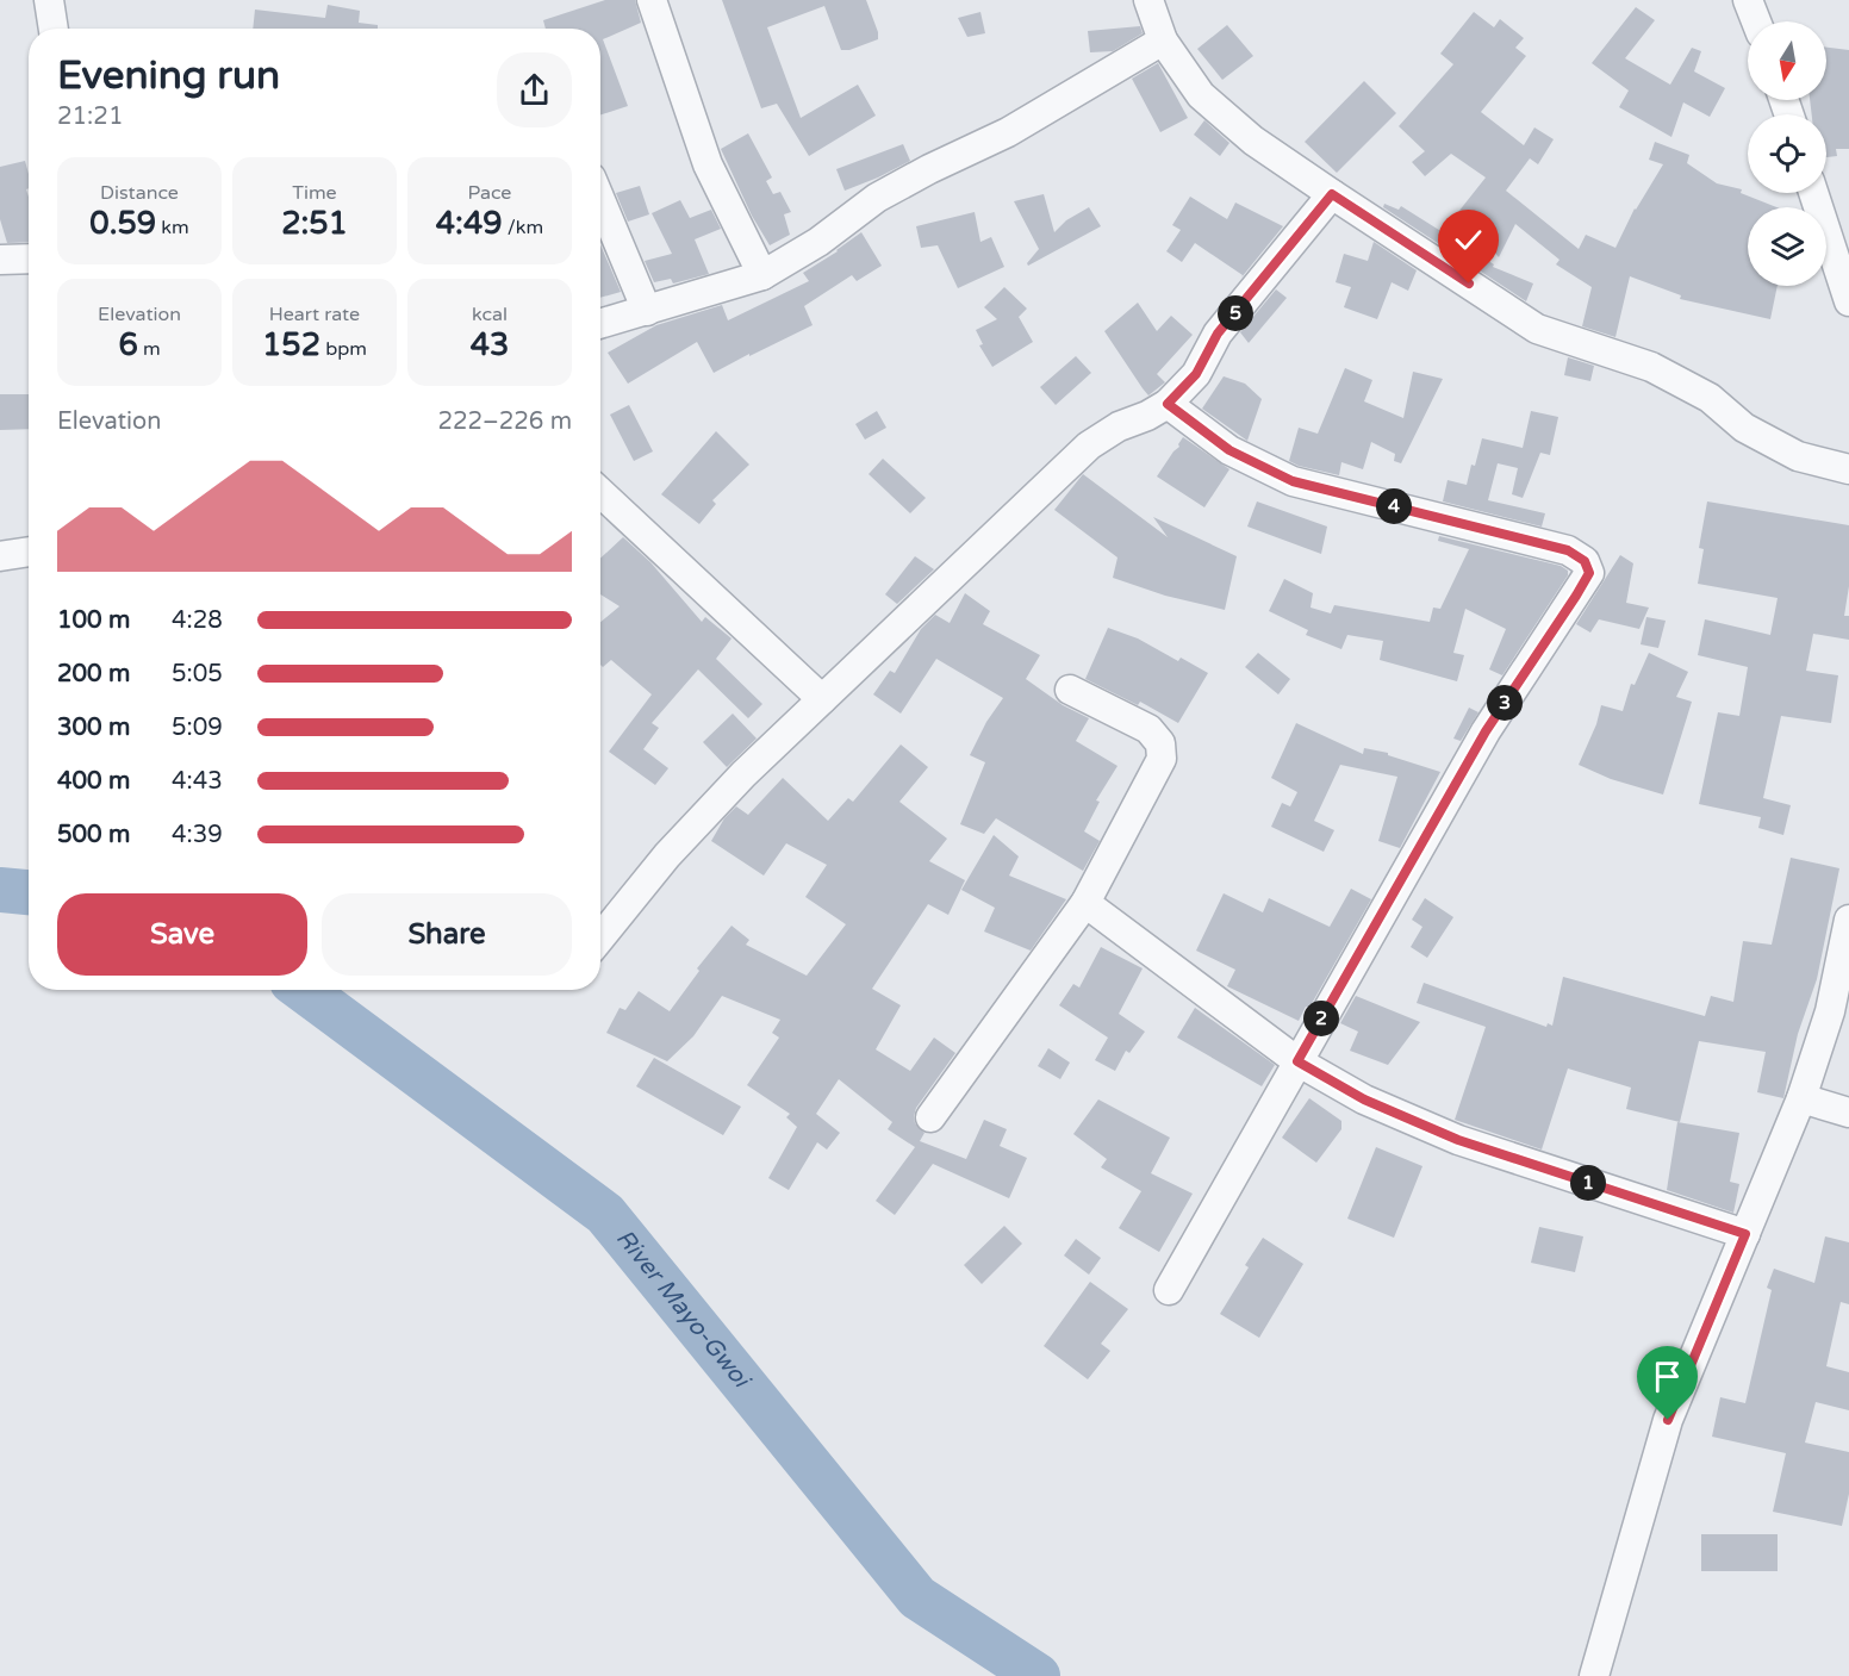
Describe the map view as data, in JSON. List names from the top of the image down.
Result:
{
  "water": ["River Mayo-Gwoi"],
  "north": "bottom",
  "page": {
    "heading": ["Evening run", "21:21"],
    "stats": [
      ["Distance", "0.59 km"],
      ["Time", "2:51"],
      ["Pace", "4:49 /km"],
      ["Elevation", "6 m"],
      ["Heart rate", "152 bpm"],
      ["kcal", "43"]
    ],
    "pins": [
      "5",
      "4",
      "3",
      "2",
      "1"
    ],
    "chart": ["Elevation", "222–226 m"],
    "list": [
      {
        "name": "100 m",
        "note": "4:28"
      },
      {
        "name": "200 m",
        "note": "5:05"
      },
      {
        "name": "300 m",
        "note": "5:09"
      },
      {
        "name": "400 m",
        "note": "4:43"
      },
      {
        "name": "500 m",
        "note": "4:39"
      }
    ],
    "buttons": ["Save", "Share"]
  }
}
